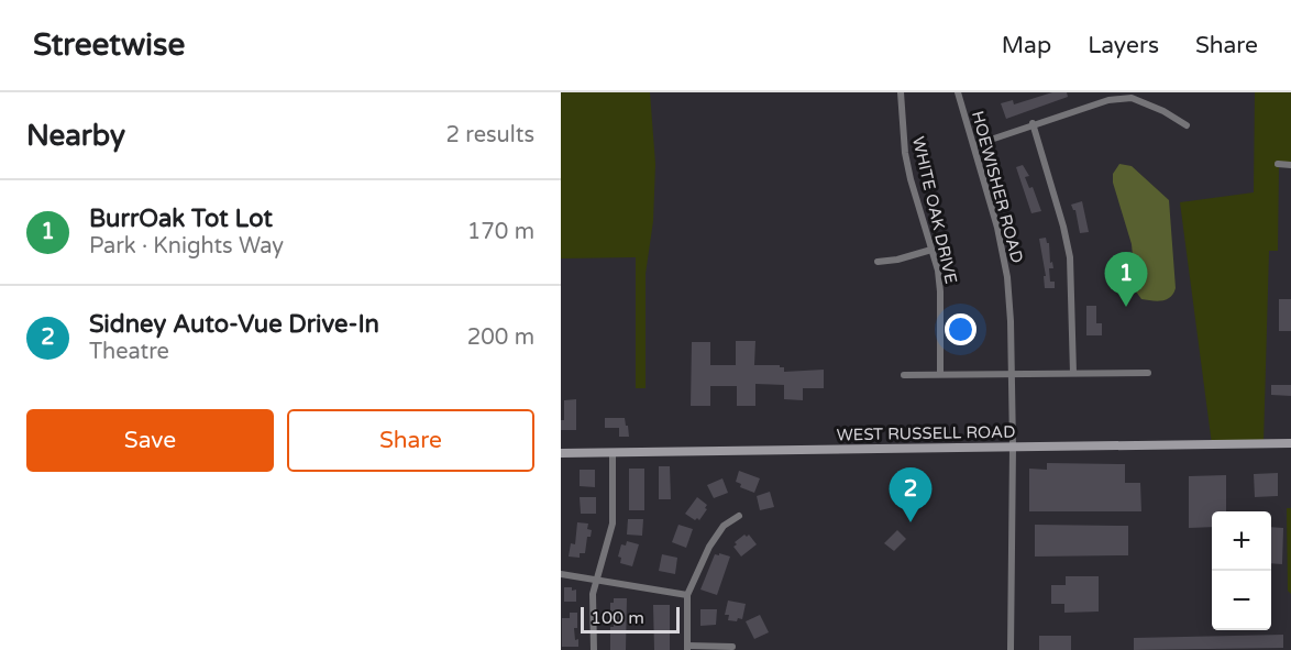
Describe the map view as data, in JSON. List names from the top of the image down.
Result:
{
  "streets": {
    "street": ["HOEWISHER ROAD", "WHITE OAK DRIVE", "WEST RUSSELL ROAD"]
  },
  "crossings": [
    ["HOEWISHER ROAD", "WEST RUSSELL ROAD"]
  ],
  "scale_bar": "100 m",
  "page": {
    "header": "Streetwise",
    "nav": ["Map", "Layers", "Share"],
    "heading": ["Nearby", "2 results"],
    "list": [
      {
        "mark": "1",
        "name": "BurrOak Tot Lot",
        "note": "Park · Knights Way",
        "value": "170 m"
      },
      {
        "mark": "2",
        "name": "Sidney Auto-Vue Drive-In",
        "note": "Theatre",
        "value": "200 m"
      }
    ],
    "pins": ["1", "2"],
    "buttons": ["Save", "Share"],
    "map_buttons": ["+", "−"],
    "scale": "100 m"
  }
}
